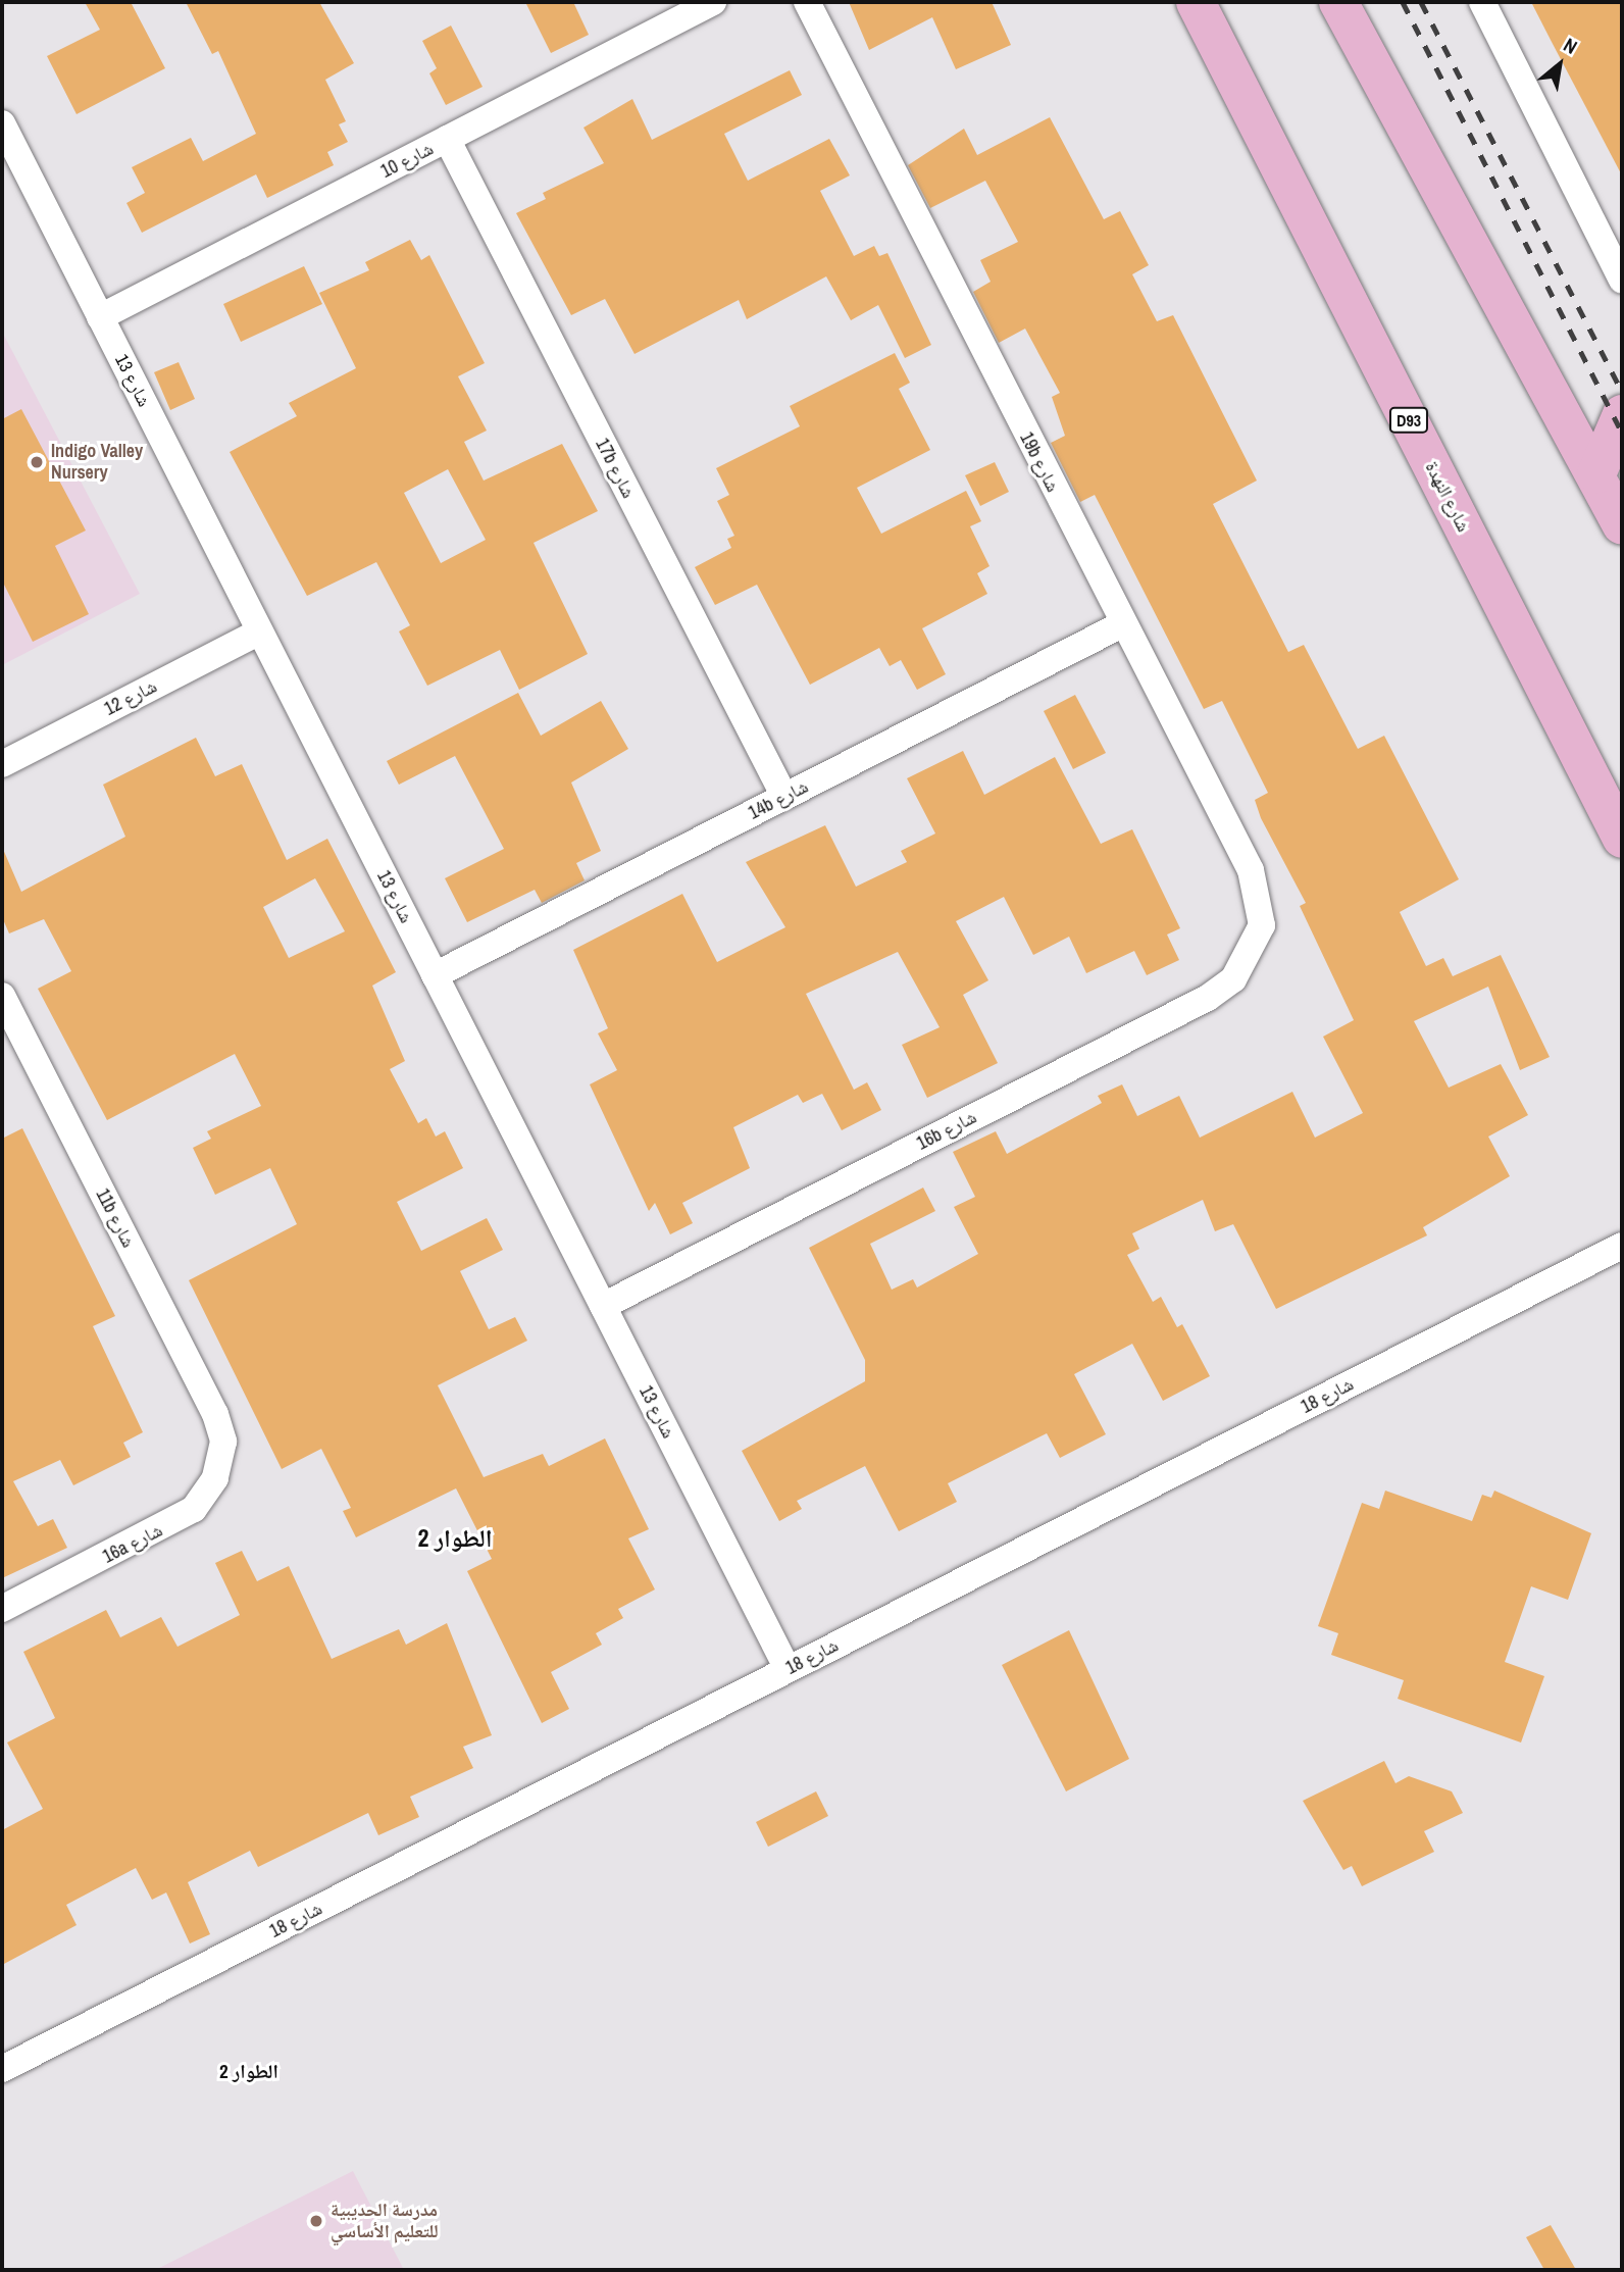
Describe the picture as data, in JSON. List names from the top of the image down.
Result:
{
  "streets": {
    "main road": ["D93", "شارع النهدة"],
    "street": [
      "شارع 10",
      "شارع 13",
      "19b شارع",
      "17b شارع",
      "شارع 12",
      "14b شارع",
      "16b شارع",
      "11b شارع",
      "شارع 18",
      "16a شارع"
    ]
  },
  "crossings": [
    ["شارع 10", "شارع 13"],
    ["شارع 10", "17b شارع"],
    ["شارع 13", "شارع 12"],
    ["شارع 13", "14b شارع"],
    ["شارع 13", "16b شارع"],
    ["شارع 13", "شارع 18"],
    ["19b شارع", "14b شارع"],
    ["19b شارع", "16b شارع"],
    ["17b شارع", "14b شارع"],
    ["11b شارع", "16a شارع"]
  ],
  "districts": ["الطوار 2", "الطوار 2"],
  "places": ["Indigo Valley Nursery", "مدرسة الحديبية للتعليم الأساسي"],
  "north": "top right"
}
